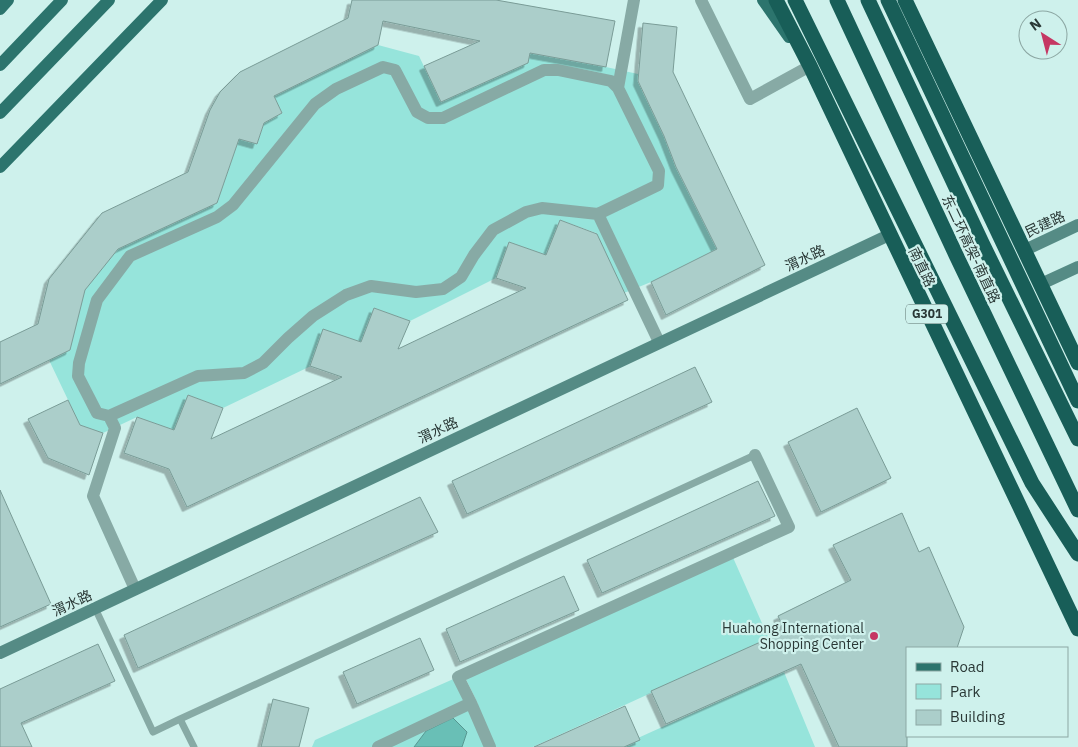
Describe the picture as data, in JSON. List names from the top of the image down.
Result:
{
  "streets": {
    "highway": ["东二环高架-南直路", "南直路", "G301"],
    "street": ["民建路", "渭水路"]
  },
  "crossings": [
    ["渭水路", "南直路"]
  ],
  "places": ["Huahong International Shopping Center"],
  "legend": ["Road", "Park", "Building"],
  "north": "top left"
}
